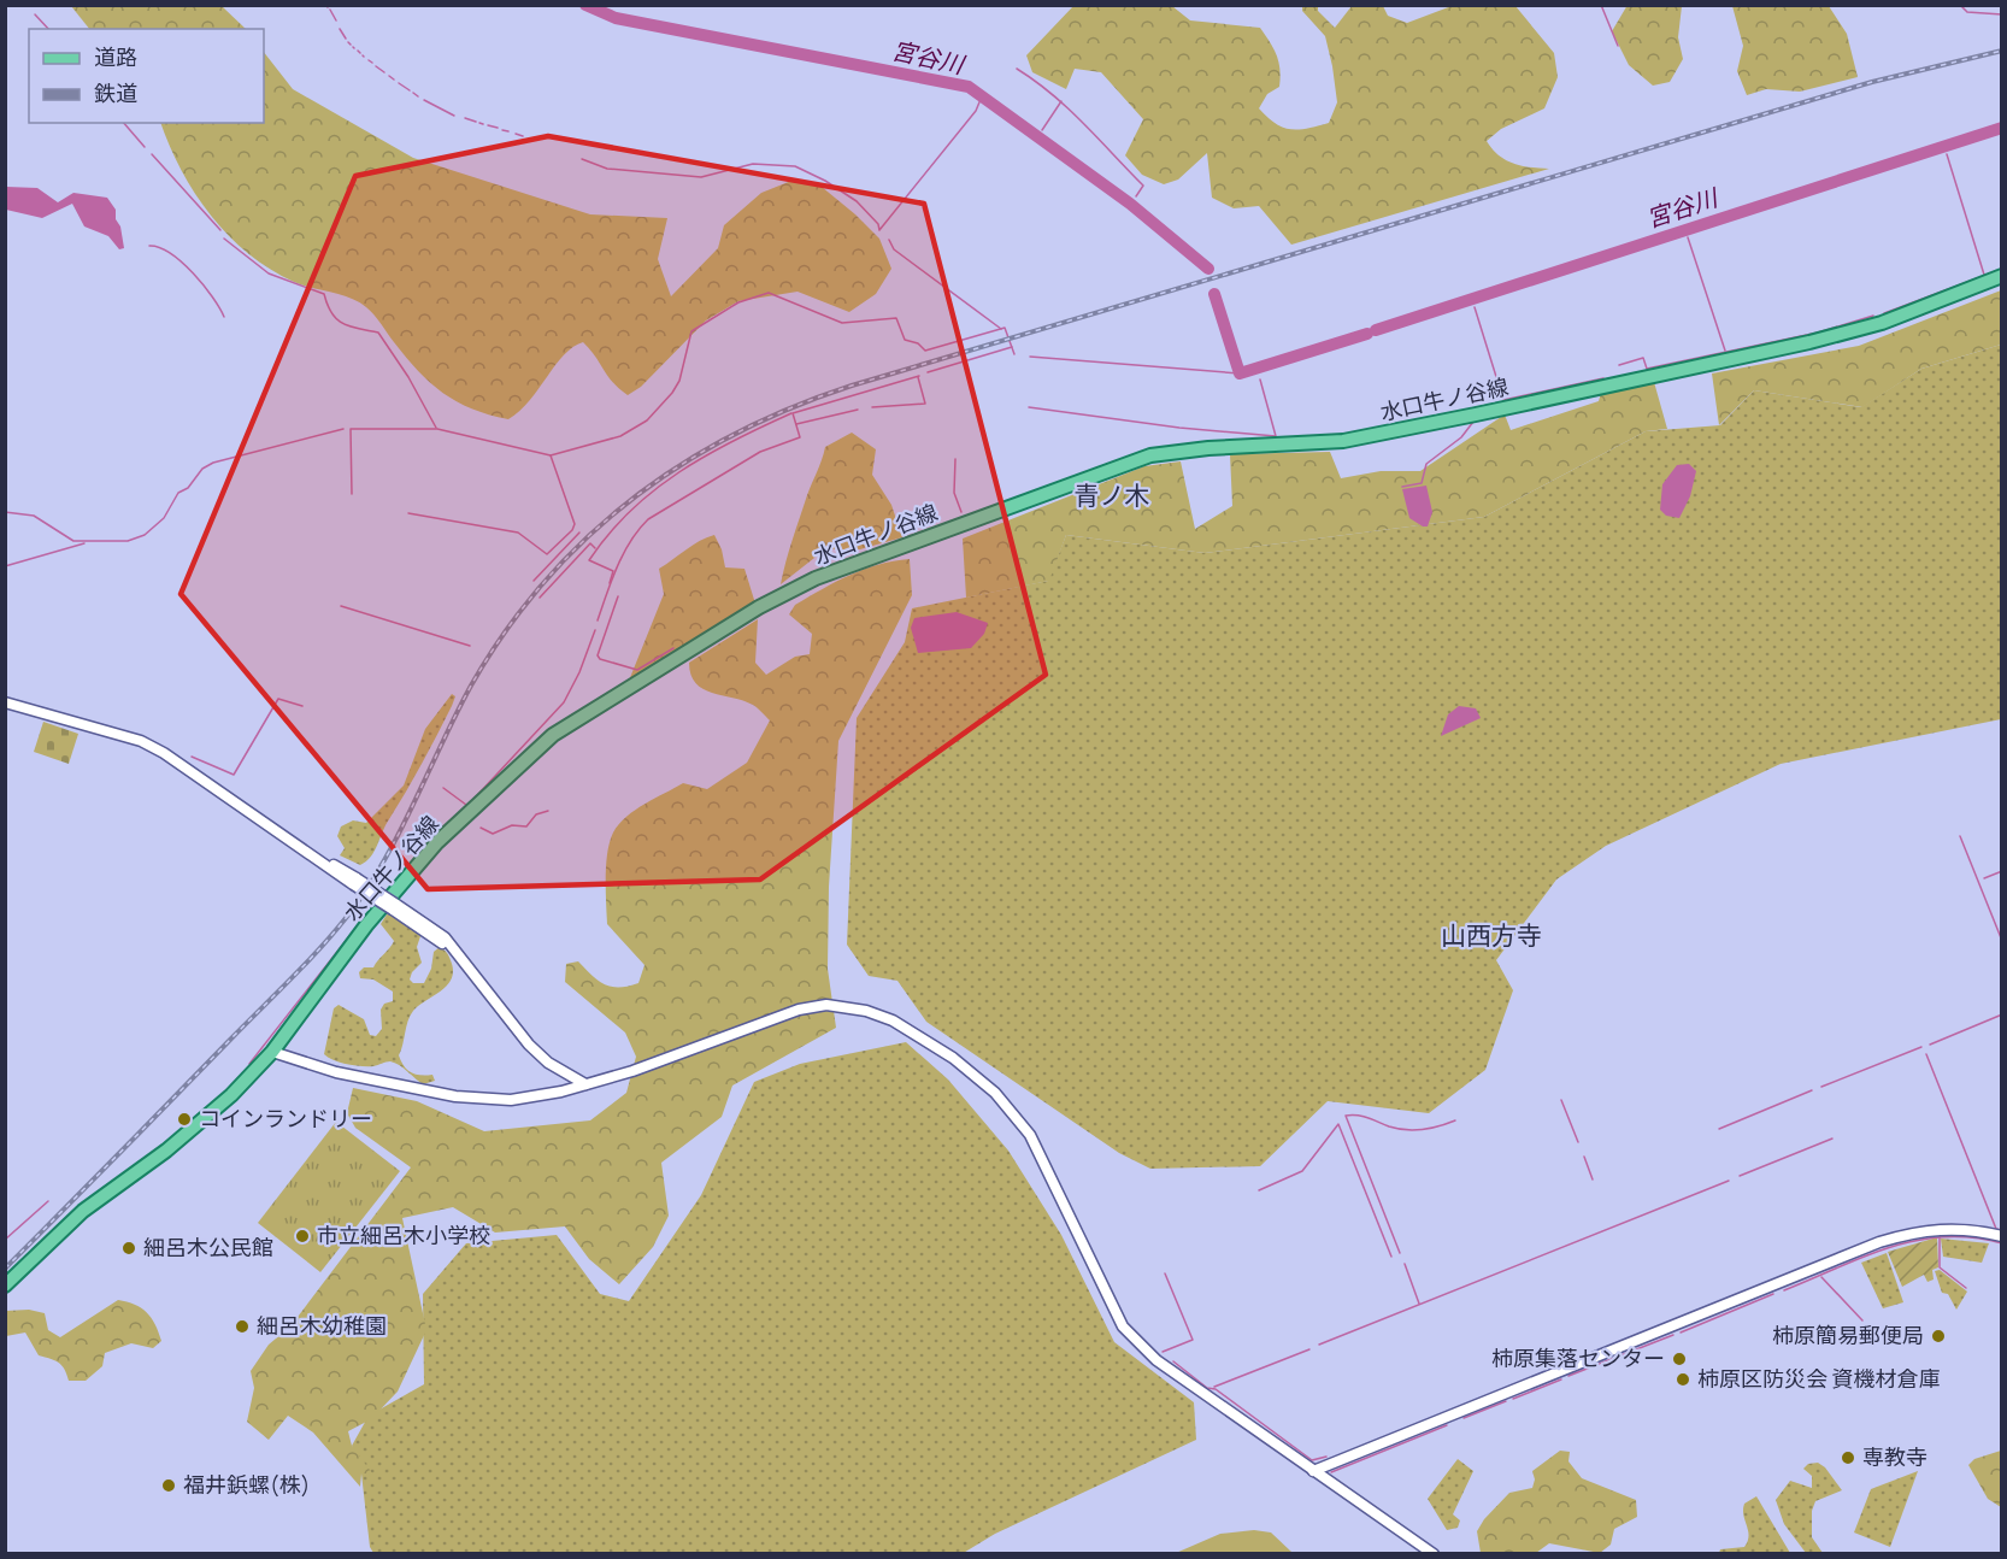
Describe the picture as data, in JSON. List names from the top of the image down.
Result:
{
  "streets": {
    "main road": ["水口牛ノ谷線"]
  },
  "districts": ["青ノ木", "山西方寺"],
  "water": ["宮谷川"],
  "places": [
    "コインランドリー",
    "市立細呂木小学校",
    "細呂木公民館",
    "細呂木幼稚園",
    "柿原簡易郵便局",
    "柿原集落センター",
    "柿原区防災会 資機材倉庫",
    "専教寺",
    "福井鋲螺(株)"
  ],
  "legend": ["道路", "鉄道"]
}
